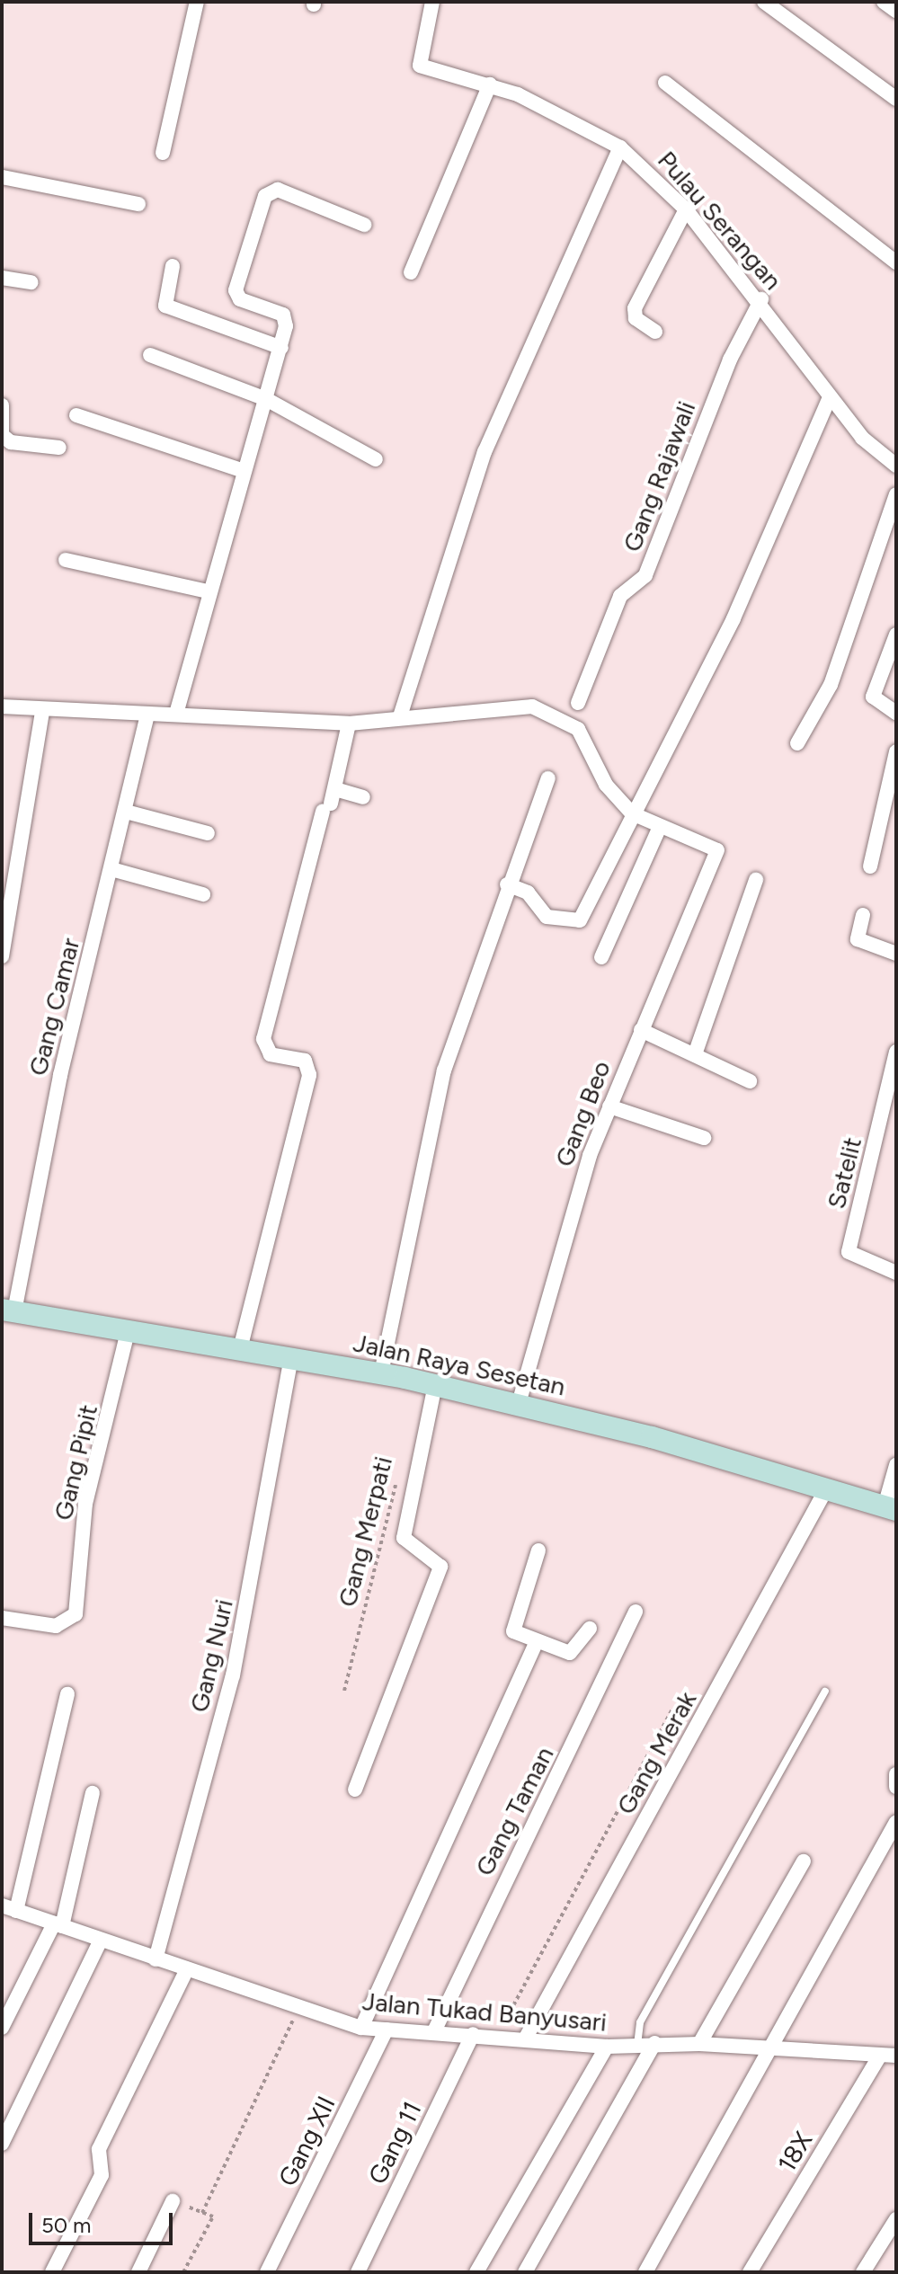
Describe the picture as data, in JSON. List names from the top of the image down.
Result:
{
  "streets": {
    "main road": ["Jalan Raya Sesetan"],
    "street": [
      "Pulau Serangan",
      "Gang Rajawali",
      "Gang Camar",
      "Gang Beo",
      "Satelit",
      "Gang Pipit",
      "Gang Nuri",
      "Gang Merak",
      "Gang Taman",
      "Jalan Tukad Banyusari",
      "Gang XII",
      "Gang 11",
      "18X"
    ],
    "path": ["Gang Merpati"]
  },
  "crossings": [
    ["Pulau Serangan", "Gang Rajawali"],
    ["Gang Camar", "Jalan Raya Sesetan"],
    ["Gang Beo", "Jalan Raya Sesetan"],
    ["Jalan Raya Sesetan", "Gang Pipit"],
    ["Jalan Raya Sesetan", "Gang Nuri"],
    ["Jalan Raya Sesetan", "Gang Merak"],
    ["Gang Nuri", "Jalan Tukad Banyusari"],
    ["Gang Merak", "Jalan Tukad Banyusari"],
    ["Gang Taman", "Jalan Tukad Banyusari"],
    ["Jalan Tukad Banyusari", "Gang XII"],
    ["Jalan Tukad Banyusari", "Gang 11"],
    ["Jalan Tukad Banyusari", "18X"]
  ],
  "scale_bar": "50 m"
}
